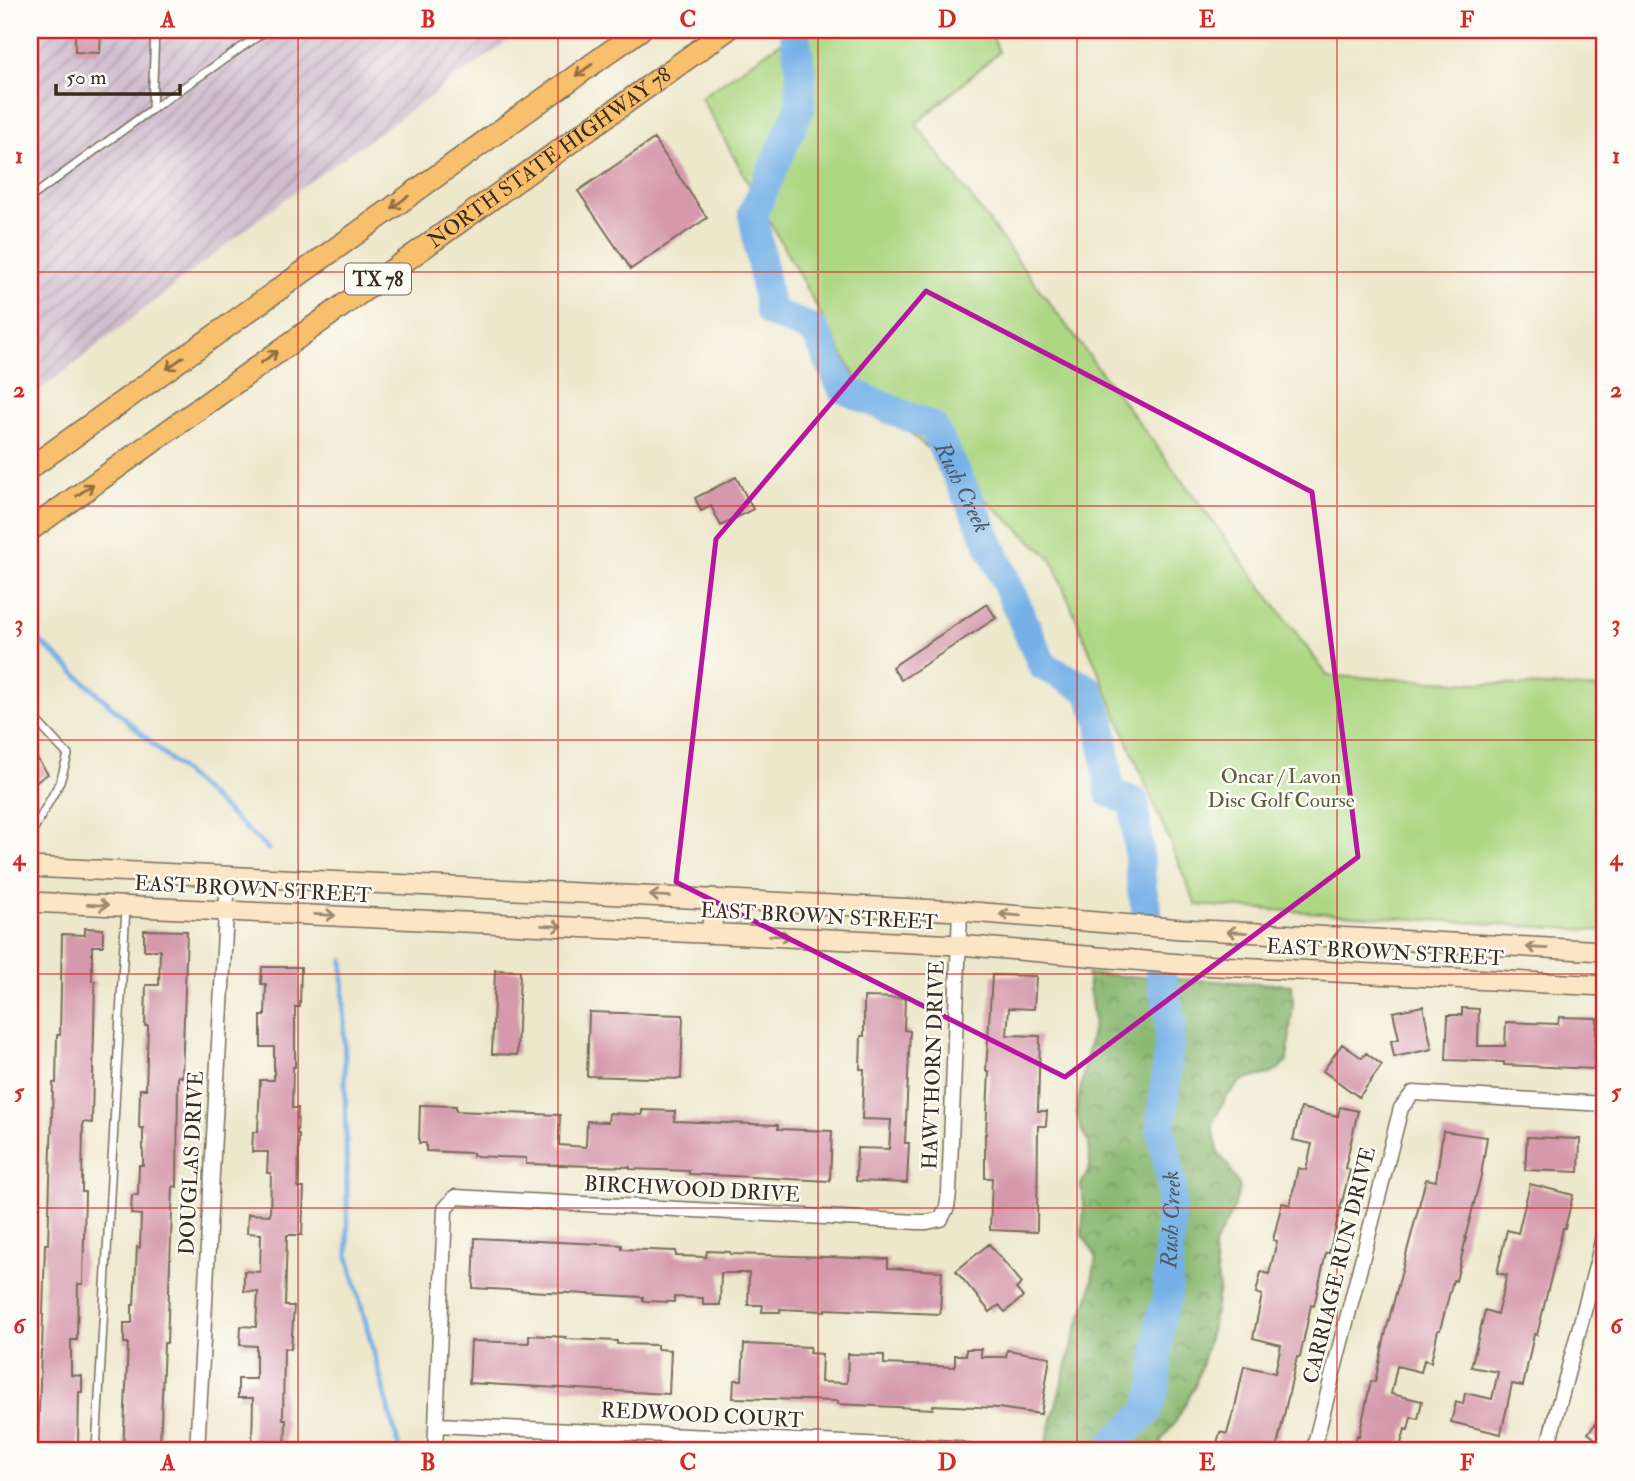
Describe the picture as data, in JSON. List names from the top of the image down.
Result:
{
  "streets": {
    "main road": ["NORTH STATE HIGHWAY 78", "TX 78", "EAST BROWN STREET"],
    "street": [
      "HAWTHORN DRIVE",
      "DOUGLAS DRIVE",
      "BIRCHWOOD DRIVE",
      "CARRIAGE RUN DRIVE",
      "REDWOOD COURT"
    ]
  },
  "crossings": [
    ["EAST BROWN STREET", "HAWTHORN DRIVE"],
    ["EAST BROWN STREET", "DOUGLAS DRIVE"],
    ["HAWTHORN DRIVE", "BIRCHWOOD DRIVE"],
    ["BIRCHWOOD DRIVE", "REDWOOD COURT"]
  ],
  "water": ["Rush Creek"],
  "parks": ["Oncar / Lavon Disc Golf Course"],
  "scale_bar": "50 m",
  "grid": {
    "columns": [
      "A",
      "B",
      "C",
      "D",
      "E",
      "F"
    ],
    "rows": [
      "1",
      "2",
      "3",
      "4",
      "5",
      "6"
    ]
  }
}
